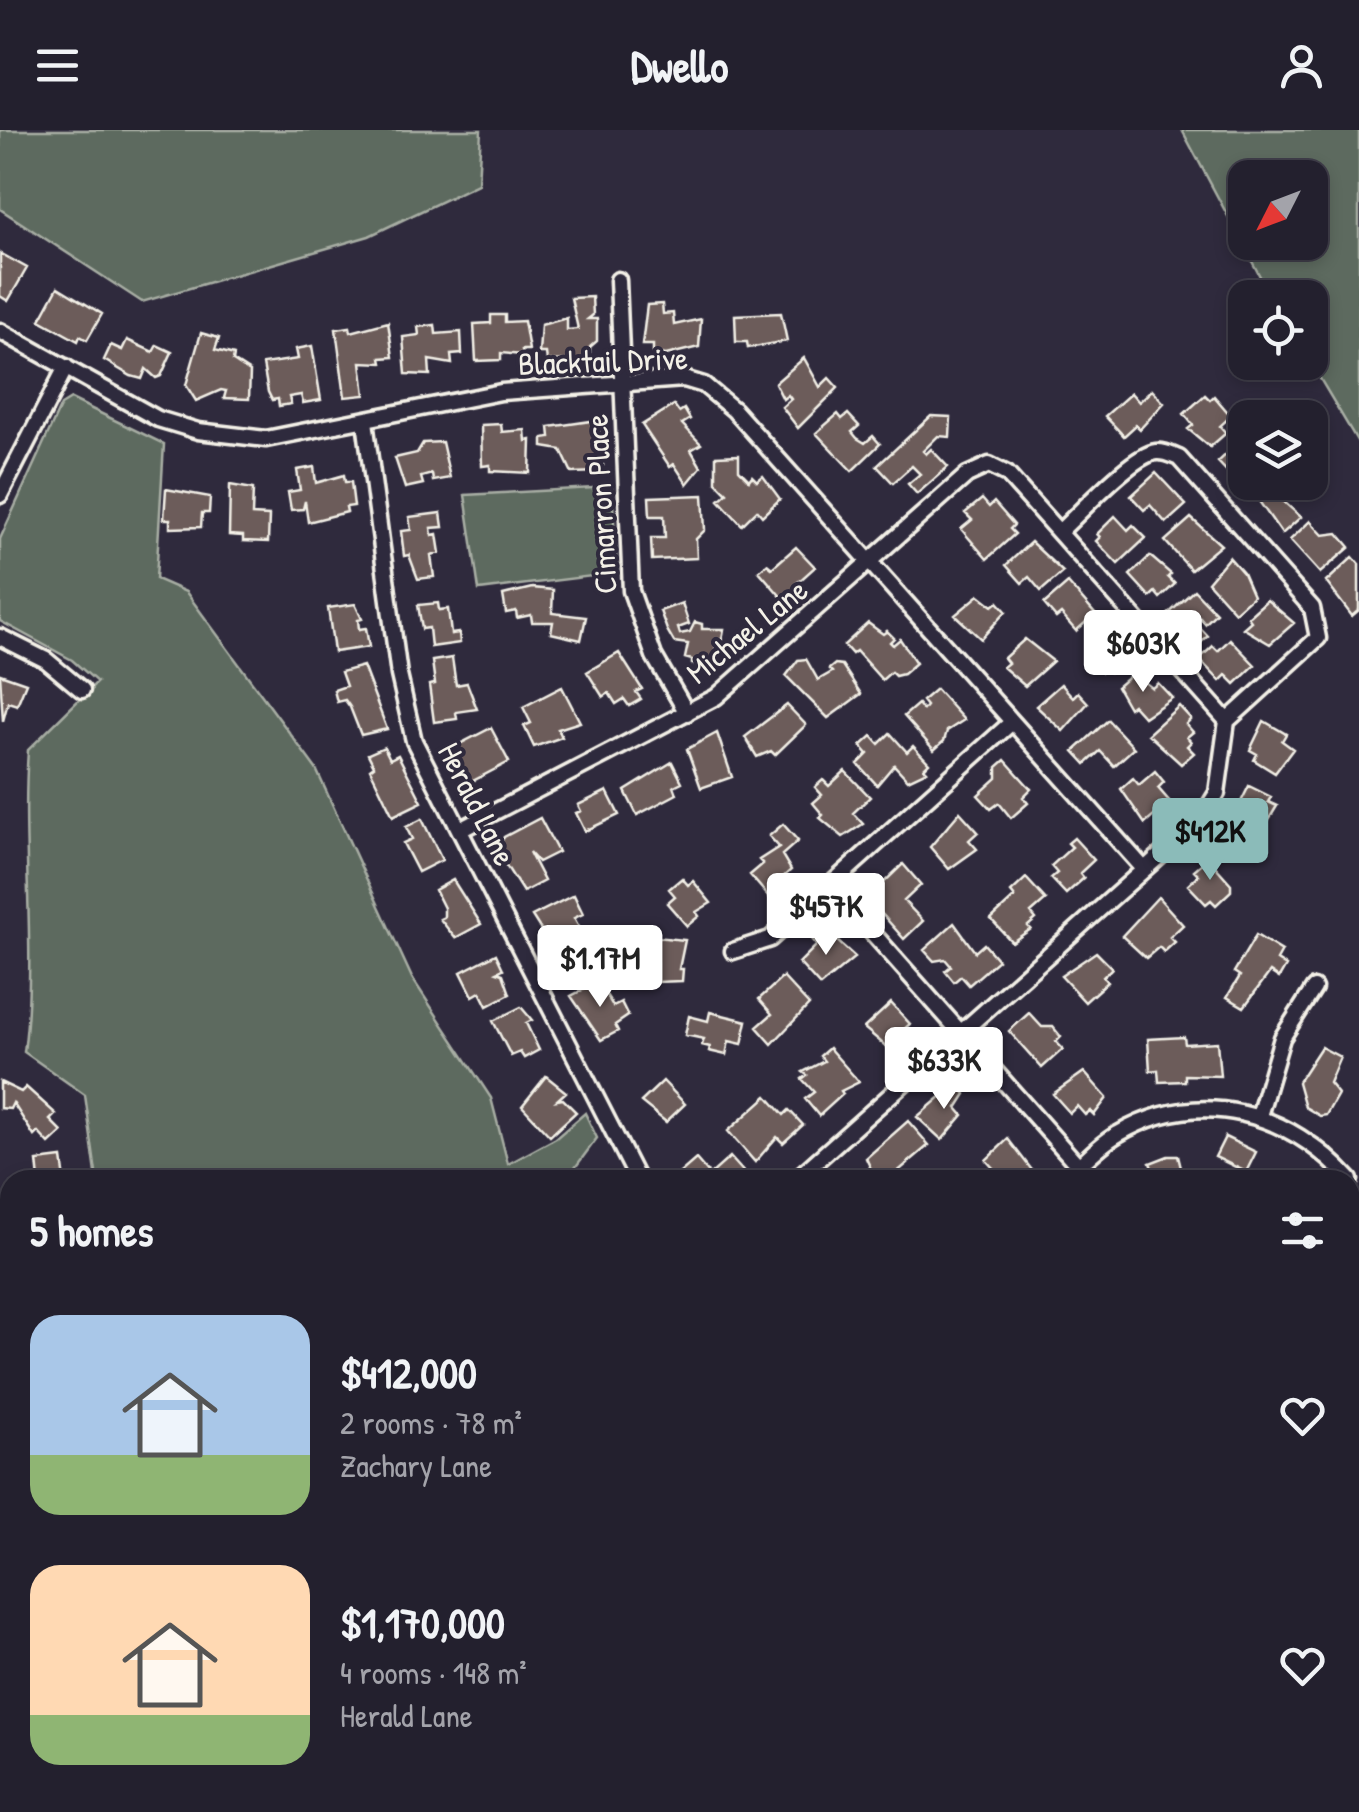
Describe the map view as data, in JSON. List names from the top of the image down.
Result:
{
  "streets": {
    "street": [
      "Blacktail Drive",
      "Cimarron Place",
      "Michael Lane",
      "Herald Lane"
    ]
  },
  "crossings": [
    ["Blacktail Drive", "Cimarron Place"],
    ["Blacktail Drive", "Michael Lane"],
    ["Blacktail Drive", "Herald Lane"],
    ["Cimarron Place", "Michael Lane"],
    ["Michael Lane", "Herald Lane"]
  ],
  "north": "bottom left",
  "page": {
    "header": "Dwello",
    "price": [
      "$603K",
      "$412K",
      "$457K",
      "$1.17M",
      "$633K"
    ],
    "heading": "5 homes",
    "list": [
      {
        "name": "$412,000",
        "note": "2 rooms · 78 m² · Zachary Lane"
      },
      {
        "name": "$1,170,000",
        "note": "4 rooms · 148 m² · Herald Lane"
      }
    ]
  }
}
